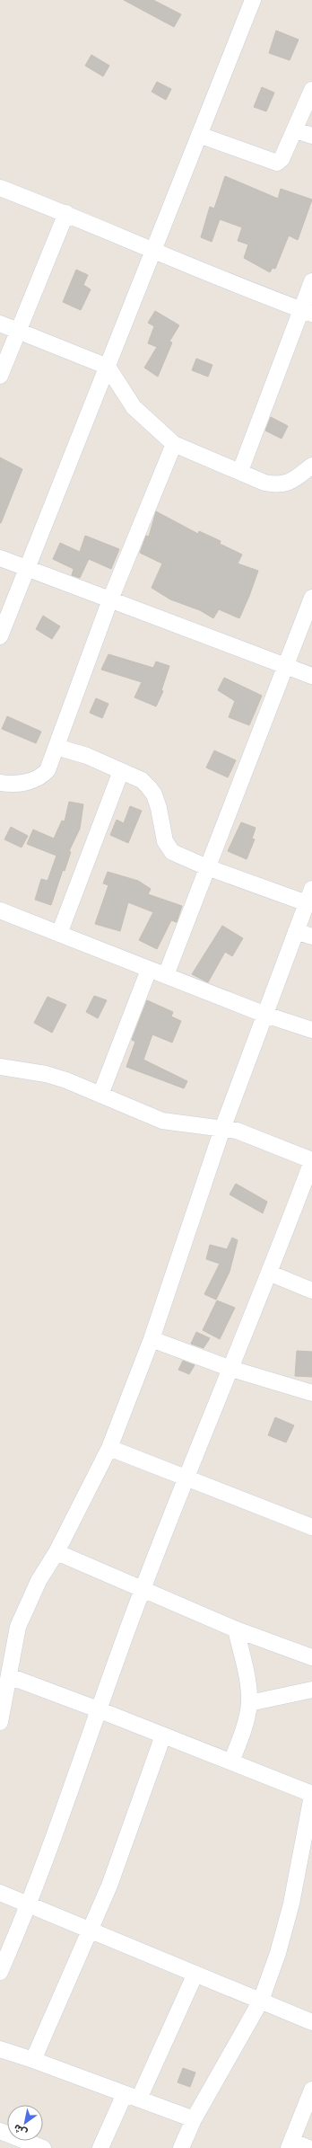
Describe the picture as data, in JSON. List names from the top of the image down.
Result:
{
  "north": "bottom left"
}
